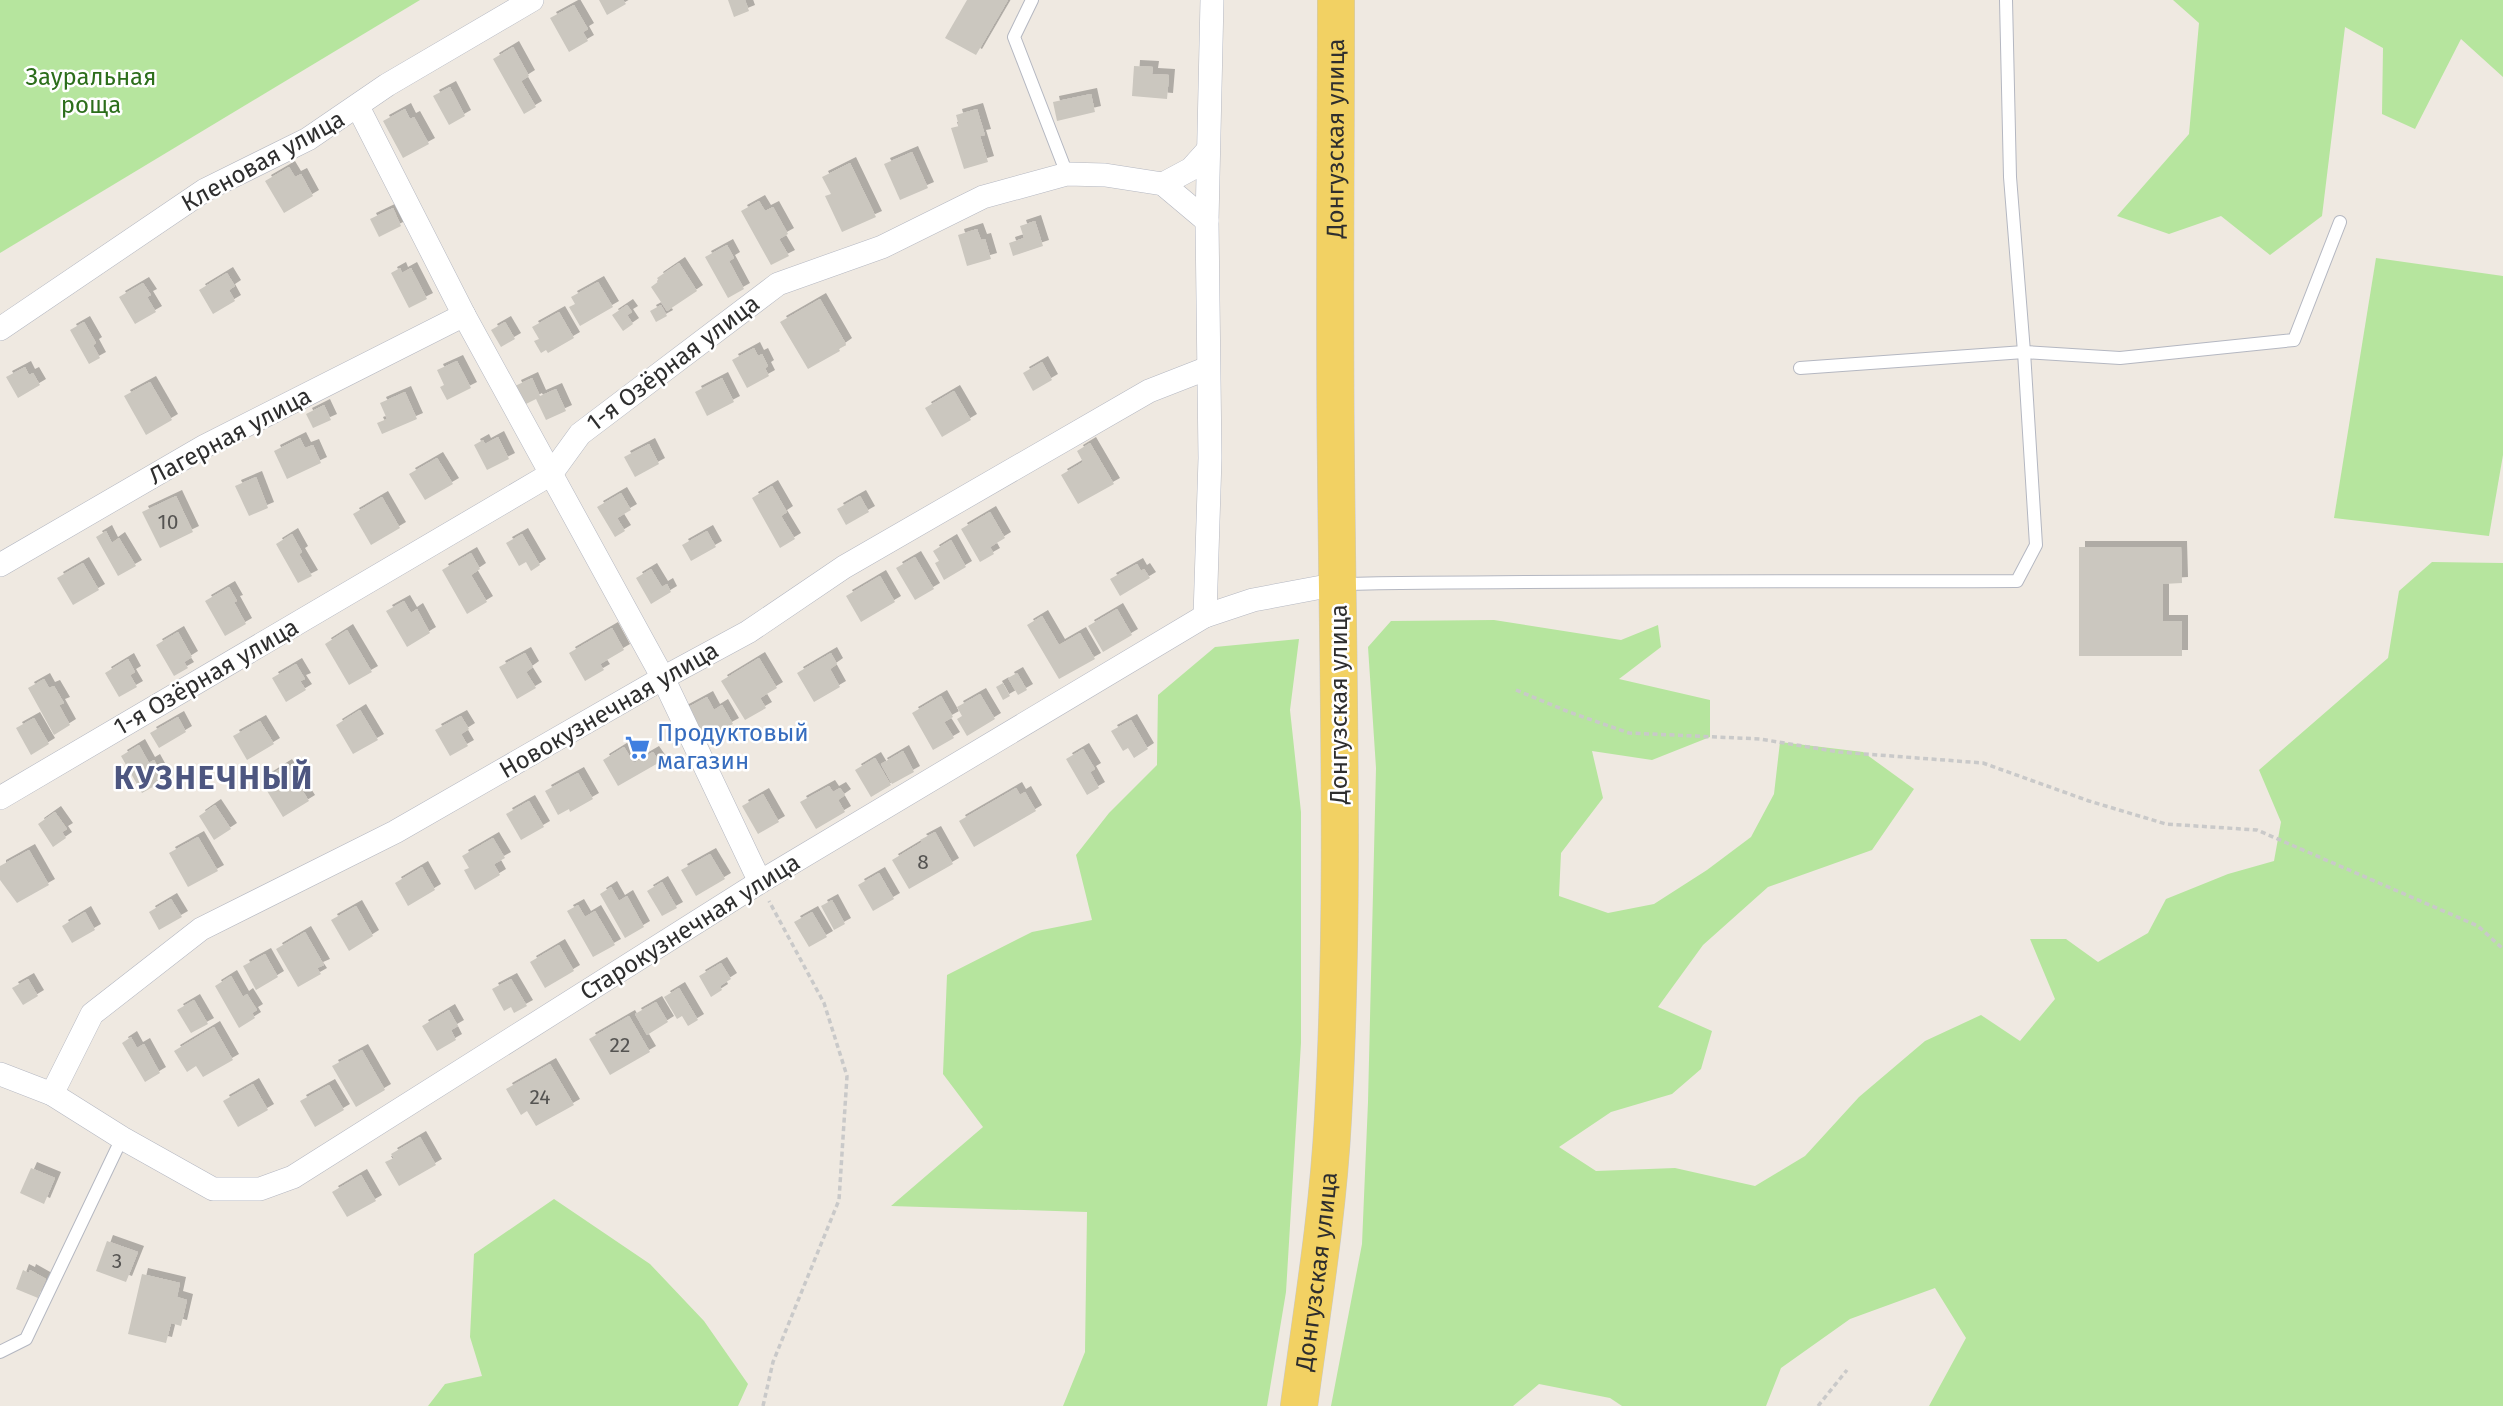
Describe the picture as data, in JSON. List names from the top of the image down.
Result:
{
  "streets": {
    "main road": ["Донгузская улица"],
    "street": [
      "Кленовая улица",
      "1-я Озёрная улица",
      "Лагерная улица",
      "Новокузнечная улица",
      "Старокузнечная улица"
    ]
  },
  "crossings": [
    ["Донгузская улица", "Старокузнечная улица"],
    ["Новокузнечная улица", "Старокузнечная улица"]
  ],
  "districts": ["КУЗНЕЧНЫЙ"],
  "parks": ["Зауральная роща"],
  "places": {
    "supermarket": ["Продуктовый магазин"]
  },
  "house_numbers": [
    "10",
    "8",
    "22",
    "24",
    "3"
  ]
}
